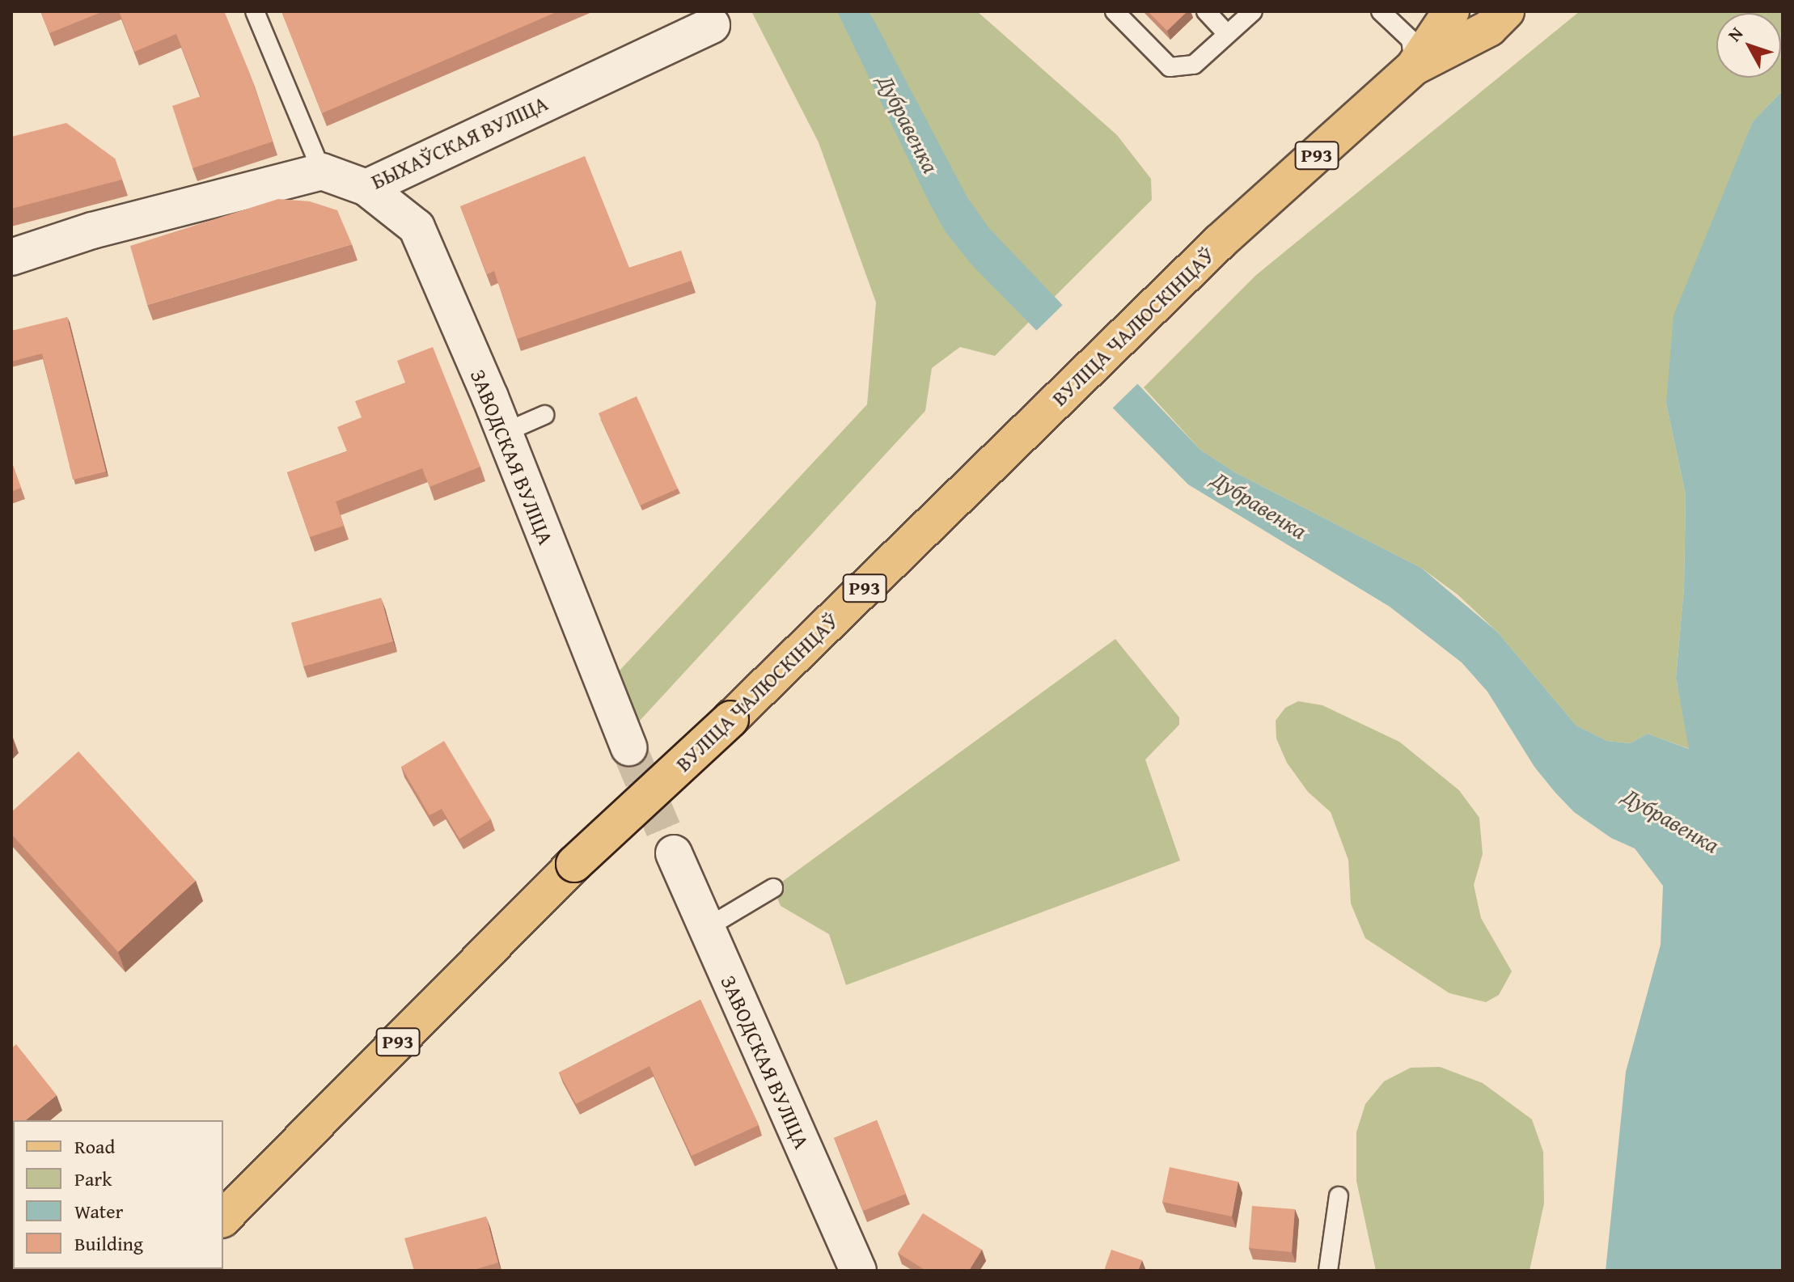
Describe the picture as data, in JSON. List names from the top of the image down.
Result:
{
  "streets": {
    "main road": ["Р93", "ВУЛІЦА ЧАЛЮСКІНЦАЎ"],
    "street": ["БЫХАЎСКАЯ ВУЛІЦА", "ЗАВОДСКАЯ ВУЛІЦА"]
  },
  "crossings": [
    ["БЫХАЎСКАЯ ВУЛІЦА", "ЗАВОДСКАЯ ВУЛІЦА"]
  ],
  "water": ["Дубравенка"],
  "legend": [
    "Road",
    "Park",
    "Water",
    "Building"
  ],
  "north": "top left"
}
